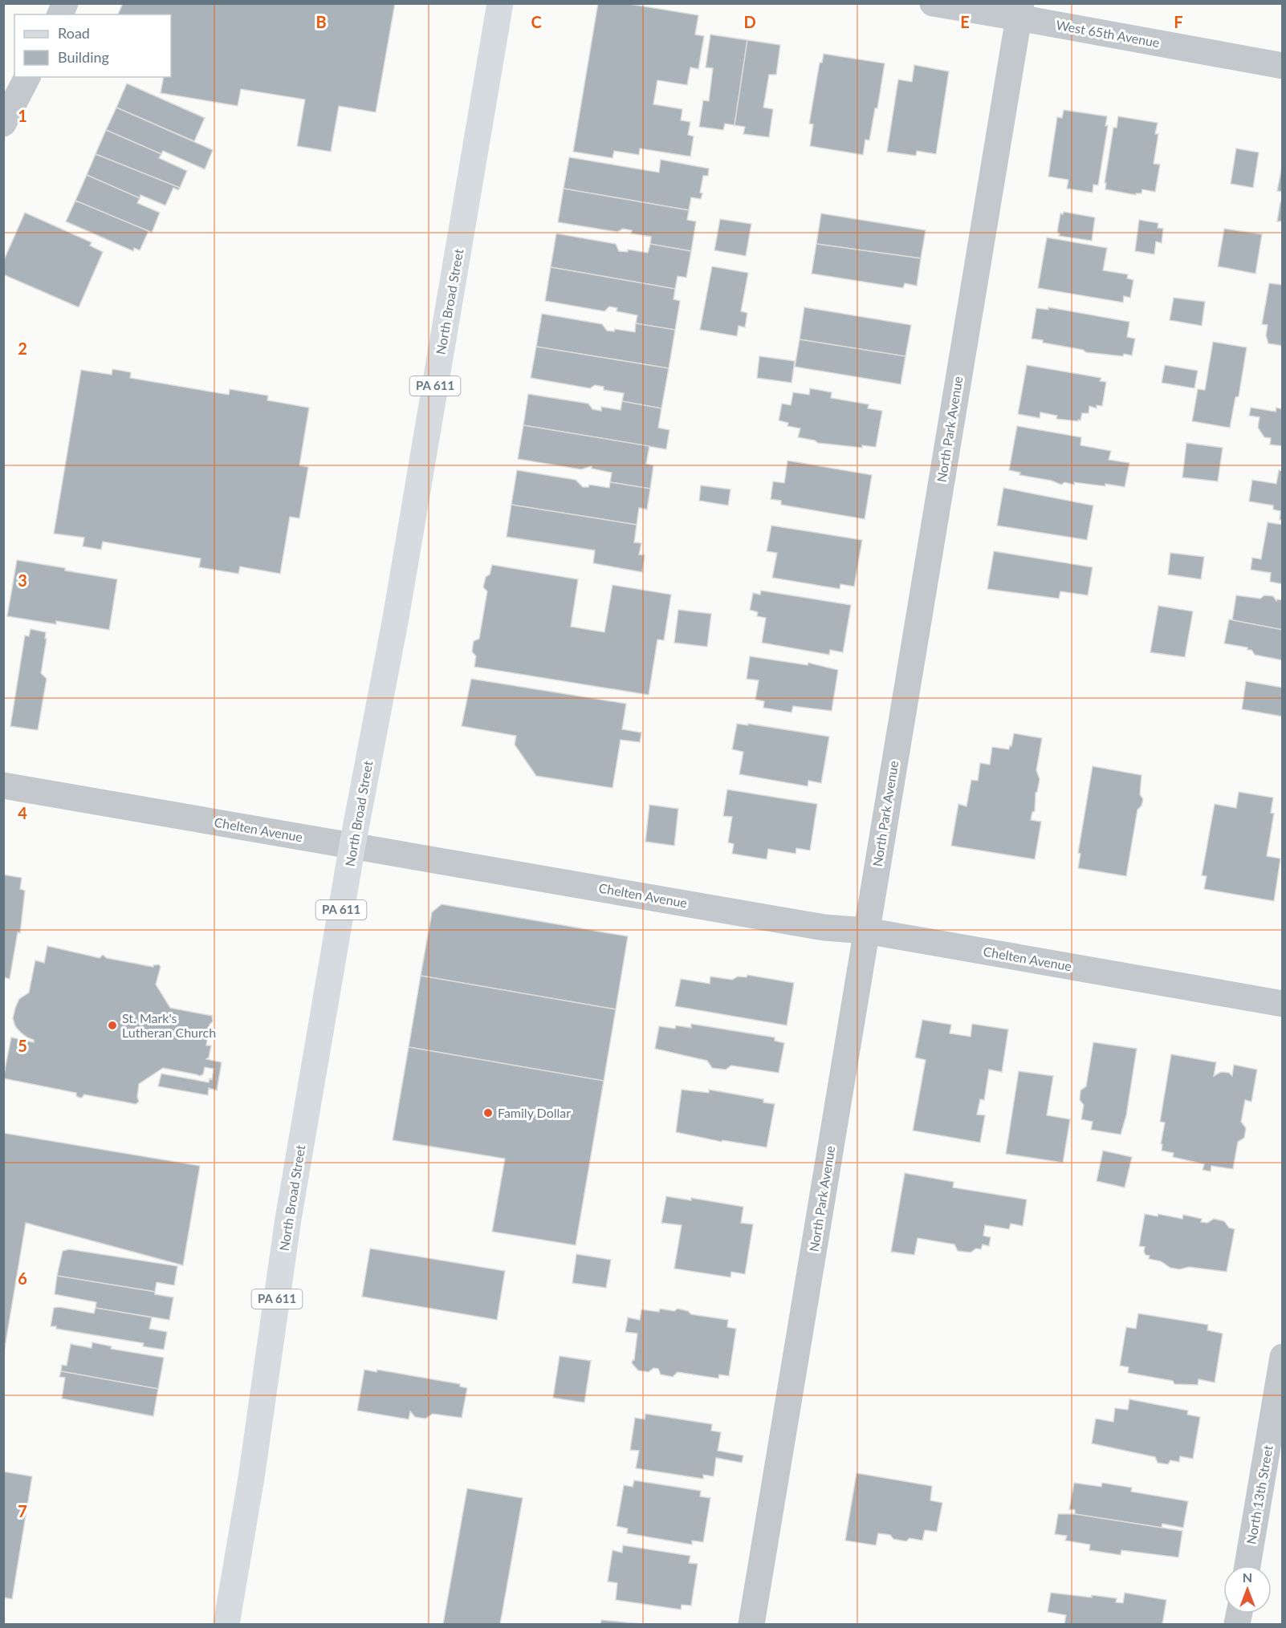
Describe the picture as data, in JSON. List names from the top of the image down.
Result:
{
  "streets": {
    "main road": ["North Broad Street", "PA 611"],
    "street": [
      "West 65th Avenue",
      "North Park Avenue",
      "Chelten Avenue",
      "North 13th Street"
    ]
  },
  "crossings": [
    ["West 65th Avenue", "North Park Avenue"],
    ["North Broad Street", "Chelten Avenue"],
    ["North Park Avenue", "Chelten Avenue"]
  ],
  "places": ["St. Mark's Lutheran Church", "Family Dollar"],
  "legend": ["Road", "Building"],
  "north": "top",
  "grid": {
    "columns": [
      "B",
      "C",
      "D",
      "E",
      "F"
    ],
    "rows": [
      "1",
      "2",
      "3",
      "4",
      "5",
      "6",
      "7"
    ]
  }
}
